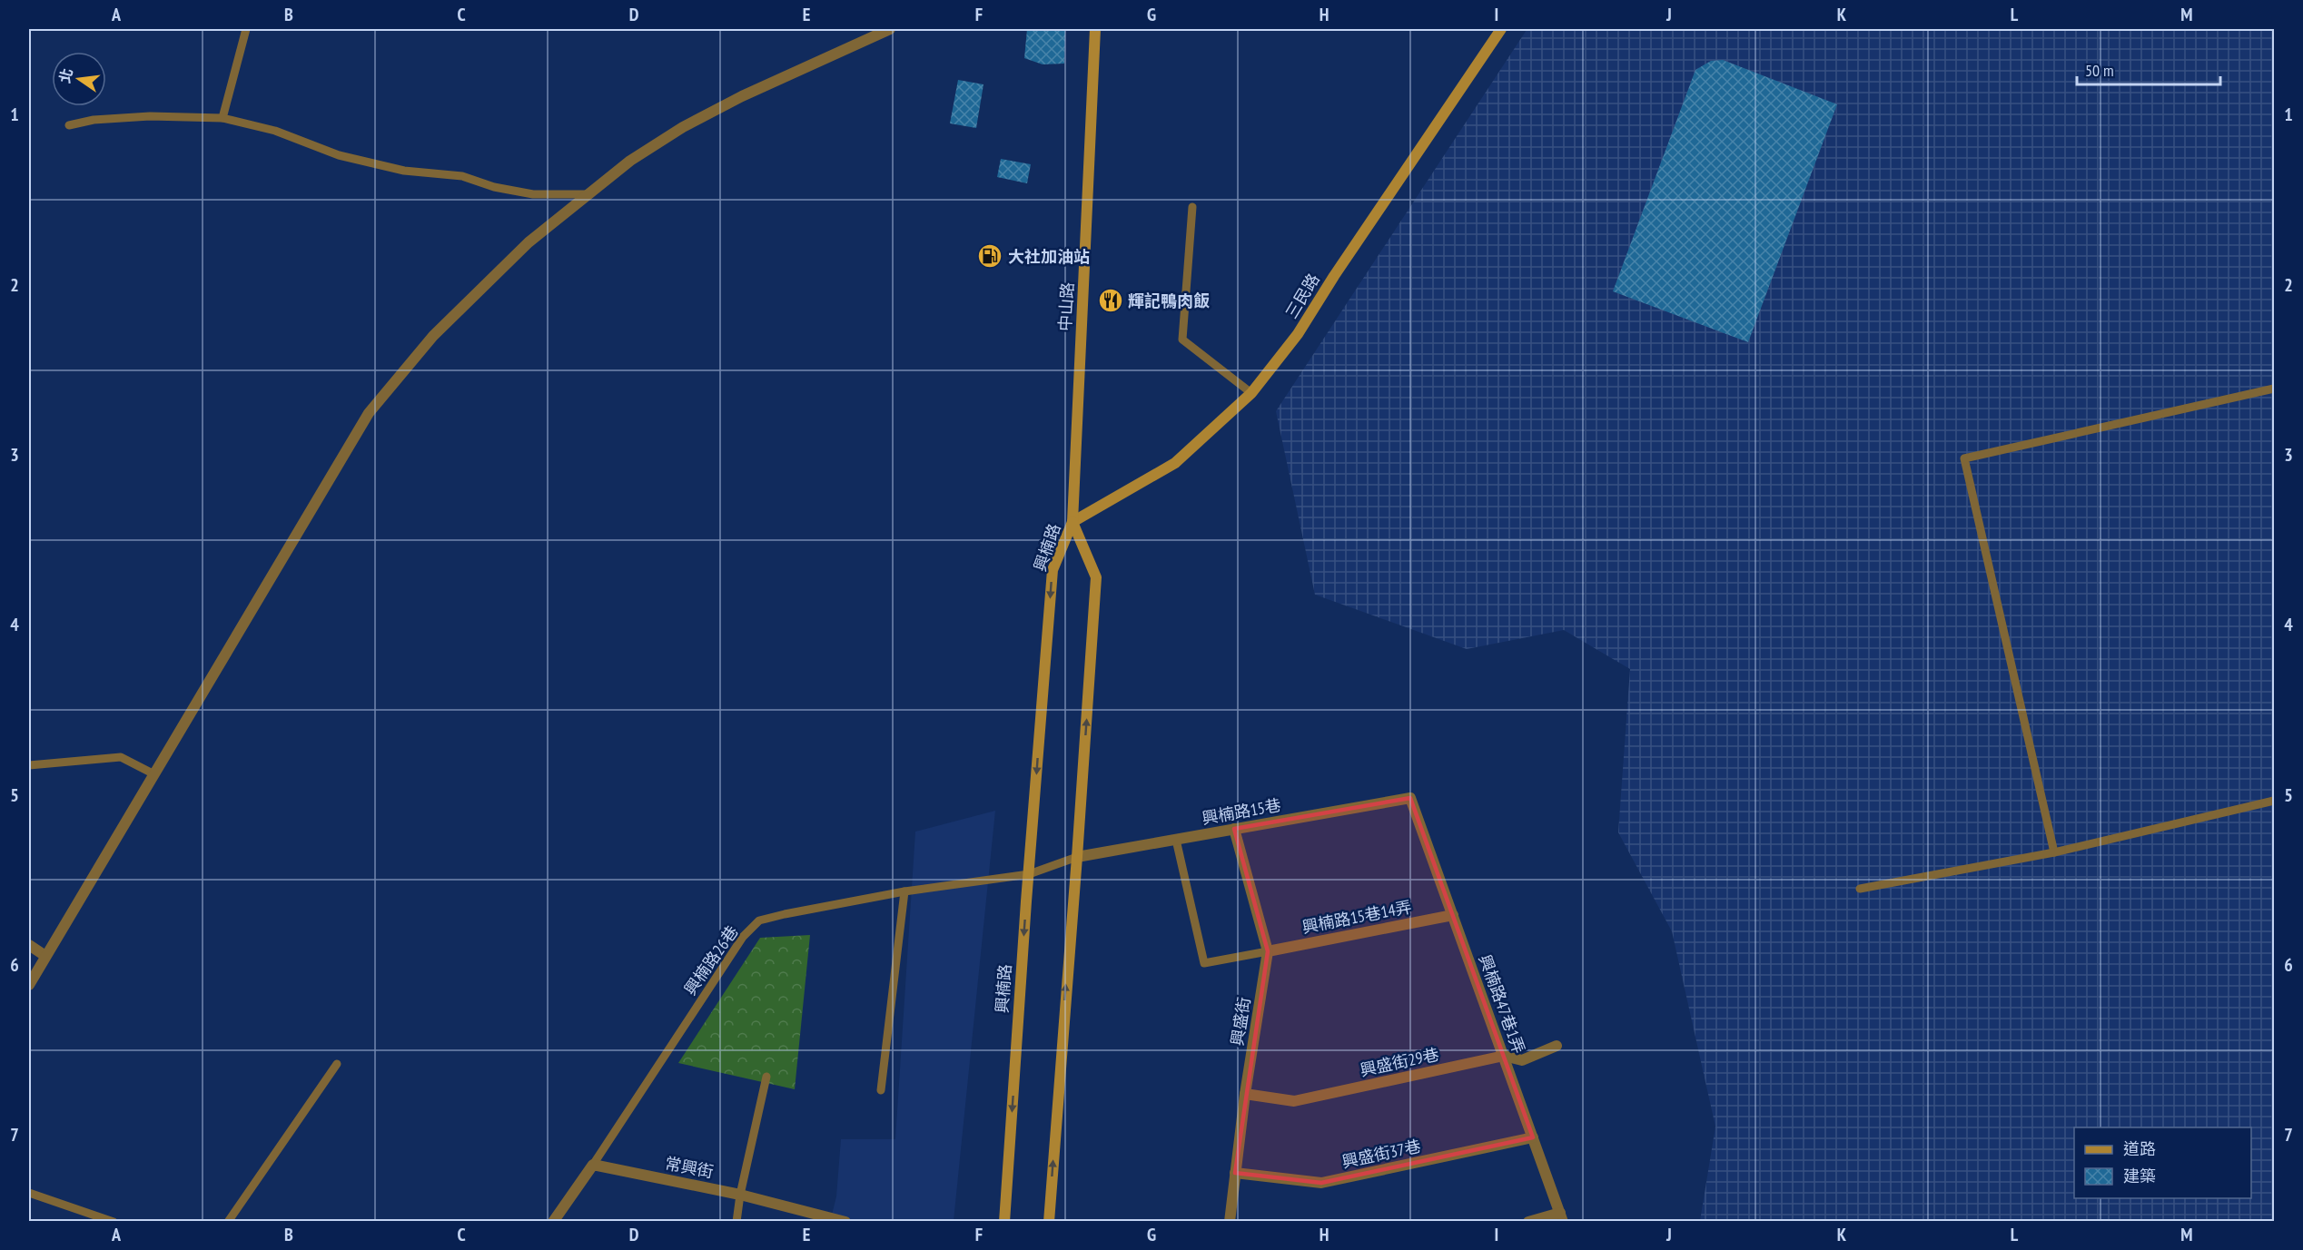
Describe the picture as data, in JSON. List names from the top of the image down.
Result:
{
  "streets": {
    "street": [
      "三民路",
      "中山路",
      "興楠路",
      "興楠路15巷",
      "興楠路15巷14弄",
      "興楠路47巷1弄",
      "興盛街",
      "興盛街29巷",
      "興盛街37巷",
      "常興街"
    ],
    "lane": ["興楠路26巷"]
  },
  "crossings": [
    ["三民路", "中山路"],
    ["三民路", "興楠路"],
    ["中山路", "興楠路"],
    ["興楠路", "興楠路15巷"],
    ["興楠路", "興楠路26巷"],
    ["興楠路15巷", "興楠路26巷"],
    ["興楠路15巷", "興楠路47巷1弄"],
    ["興楠路15巷", "興盛街"],
    ["興楠路15巷14弄", "興楠路47巷1弄"],
    ["興楠路15巷14弄", "興盛街"],
    ["興楠路26巷", "常興街"],
    ["興楠路47巷1弄", "興盛街29巷"],
    ["興楠路47巷1弄", "興盛街37巷"],
    ["興盛街", "興盛街29巷"],
    ["興盛街", "興盛街37巷"]
  ],
  "places": {
    "fuel station": ["大社加油站"],
    "restaurant": ["輝記鴨肉飯"]
  },
  "legend": ["道路", "建築"],
  "scale_bar": "50 m",
  "north": "left",
  "grid": {
    "columns": [
      "A",
      "B",
      "C",
      "D",
      "E",
      "F",
      "G",
      "H",
      "I",
      "J",
      "K",
      "L",
      "M"
    ],
    "rows": [
      "1",
      "2",
      "3",
      "4",
      "5",
      "6",
      "7"
    ]
  }
}
